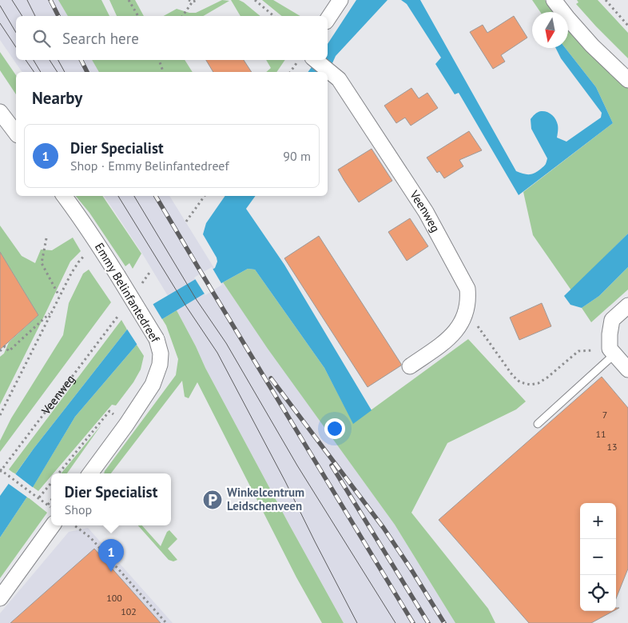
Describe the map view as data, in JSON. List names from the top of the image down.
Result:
{
  "streets": {
    "street": ["Veenweg", "Emmy Belinfantedreef"]
  },
  "places": {
    "parking": ["Winkelcentrum Leidschenveen"]
  },
  "house_numbers": [
    "7",
    "11",
    "13",
    "100",
    "102"
  ],
  "north": "bottom",
  "page": {
    "search": "Search here",
    "heading": "Nearby",
    "list": [
      {
        "mark": "1",
        "name": "Dier Specialist",
        "note": "Shop · Emmy Belinfantedreef",
        "value": "90 m"
      }
    ],
    "popup": ["Dier Specialist", "Shop"],
    "map_buttons": ["+", "−"],
    "pins": "1"
  }
}
